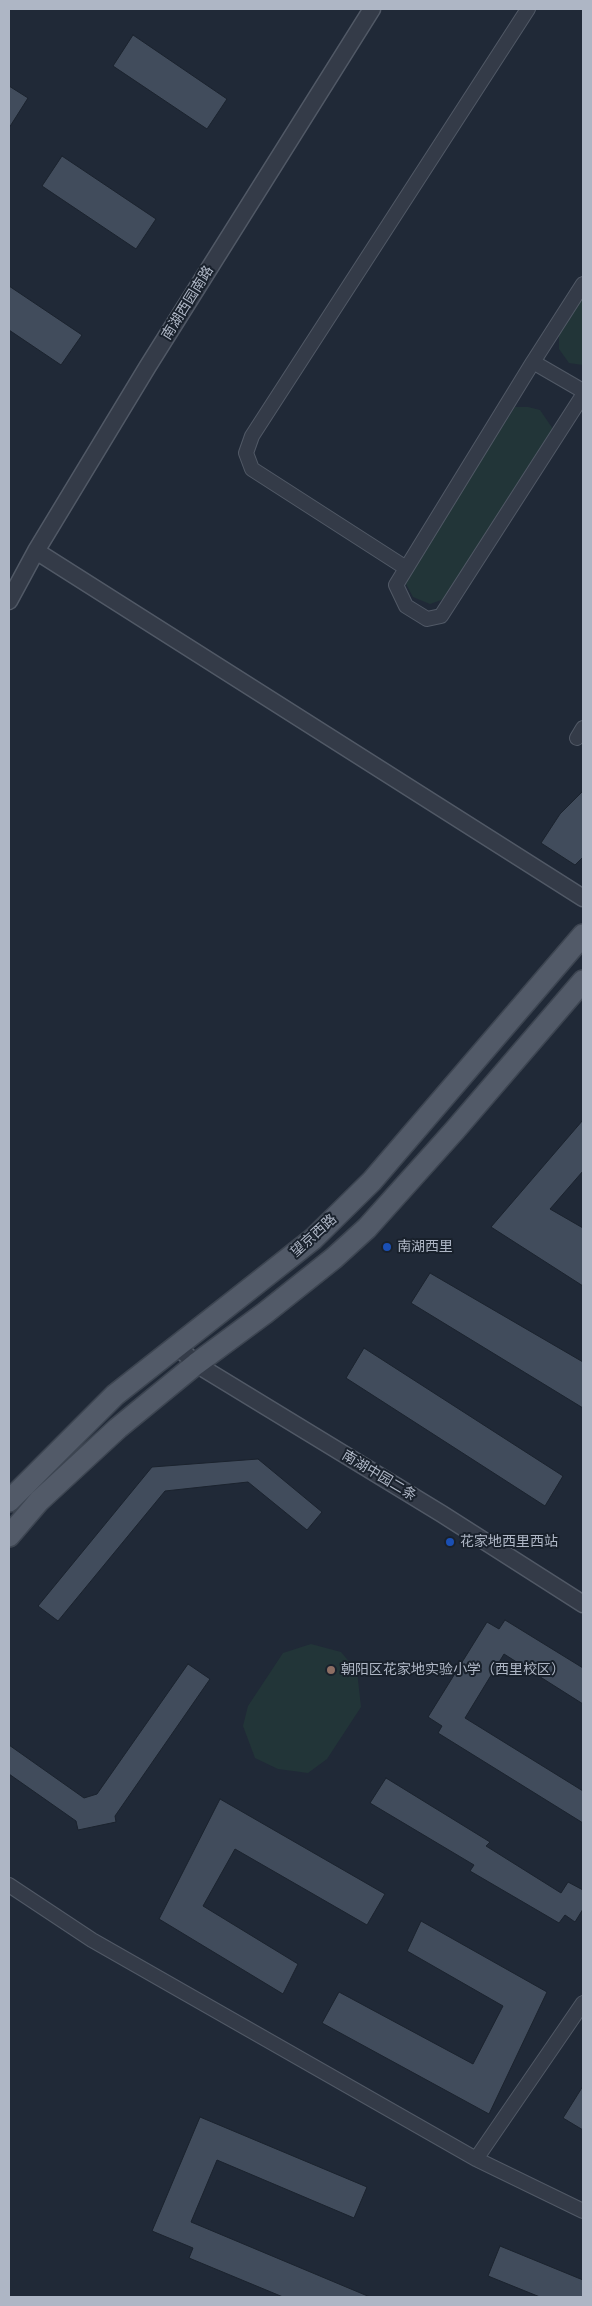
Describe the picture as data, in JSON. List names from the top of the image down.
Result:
{
  "streets": {
    "main road": ["望京西路"],
    "street": ["南湖西园南路", "南湖中园二条"]
  },
  "crossings": [
    ["望京西路", "南湖中园二条"]
  ],
  "places": ["南湖西里", "花家地西里西站", "朝阳区花家地实验小学（西里校区）"]
}
